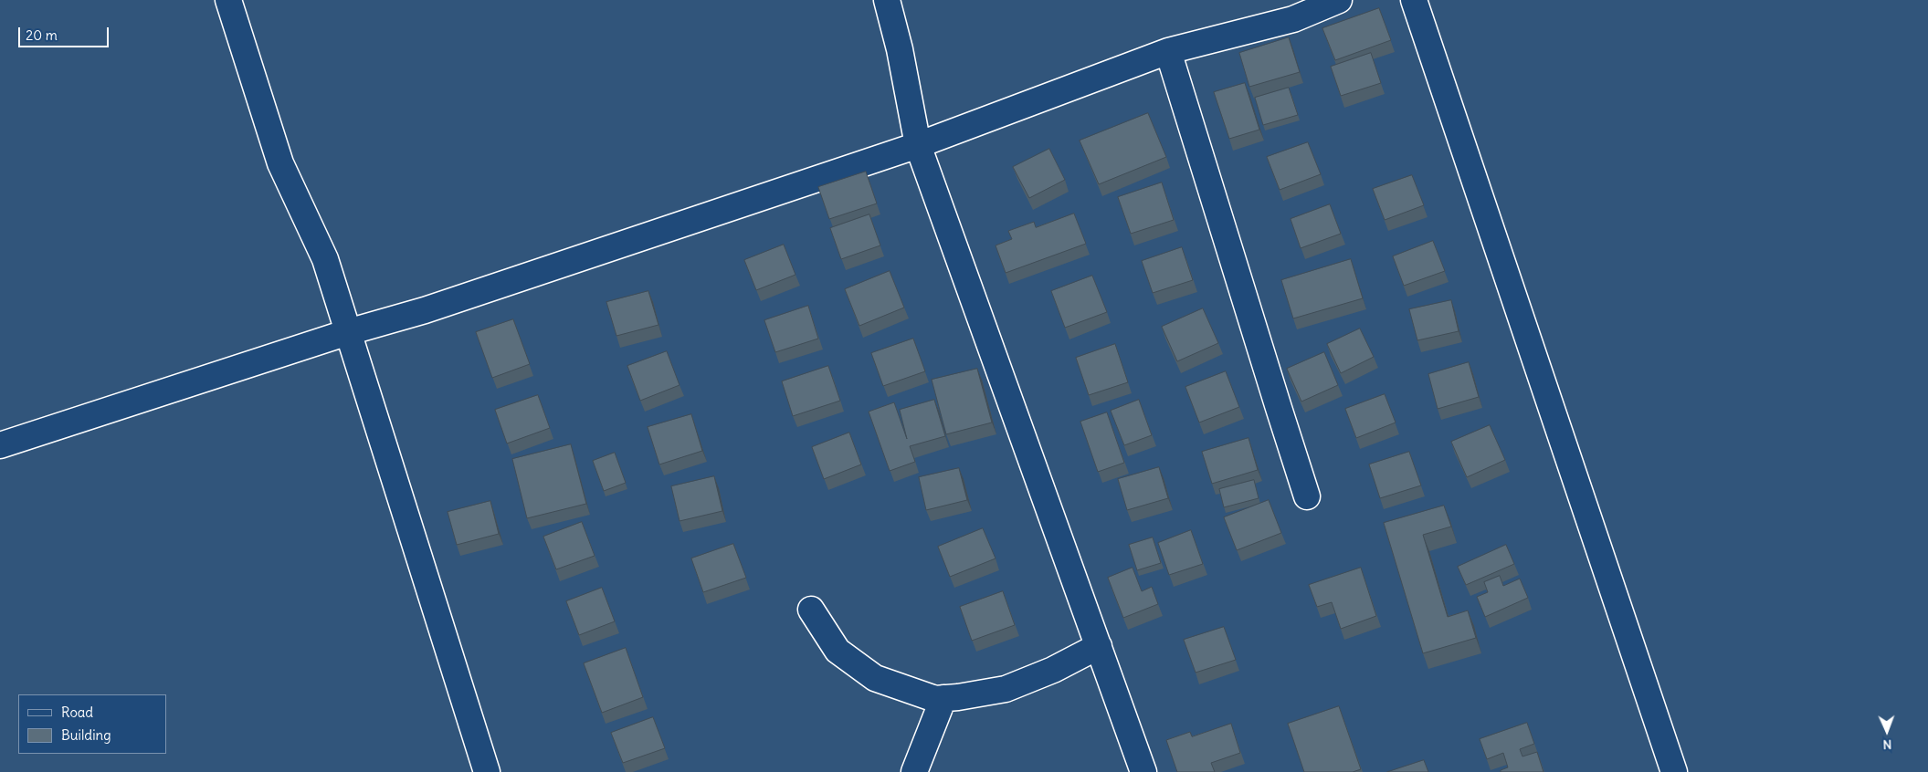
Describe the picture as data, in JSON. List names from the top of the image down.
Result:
{
  "legend": ["Road", "Building"],
  "scale_bar": "20 m",
  "north": "bottom"
}
